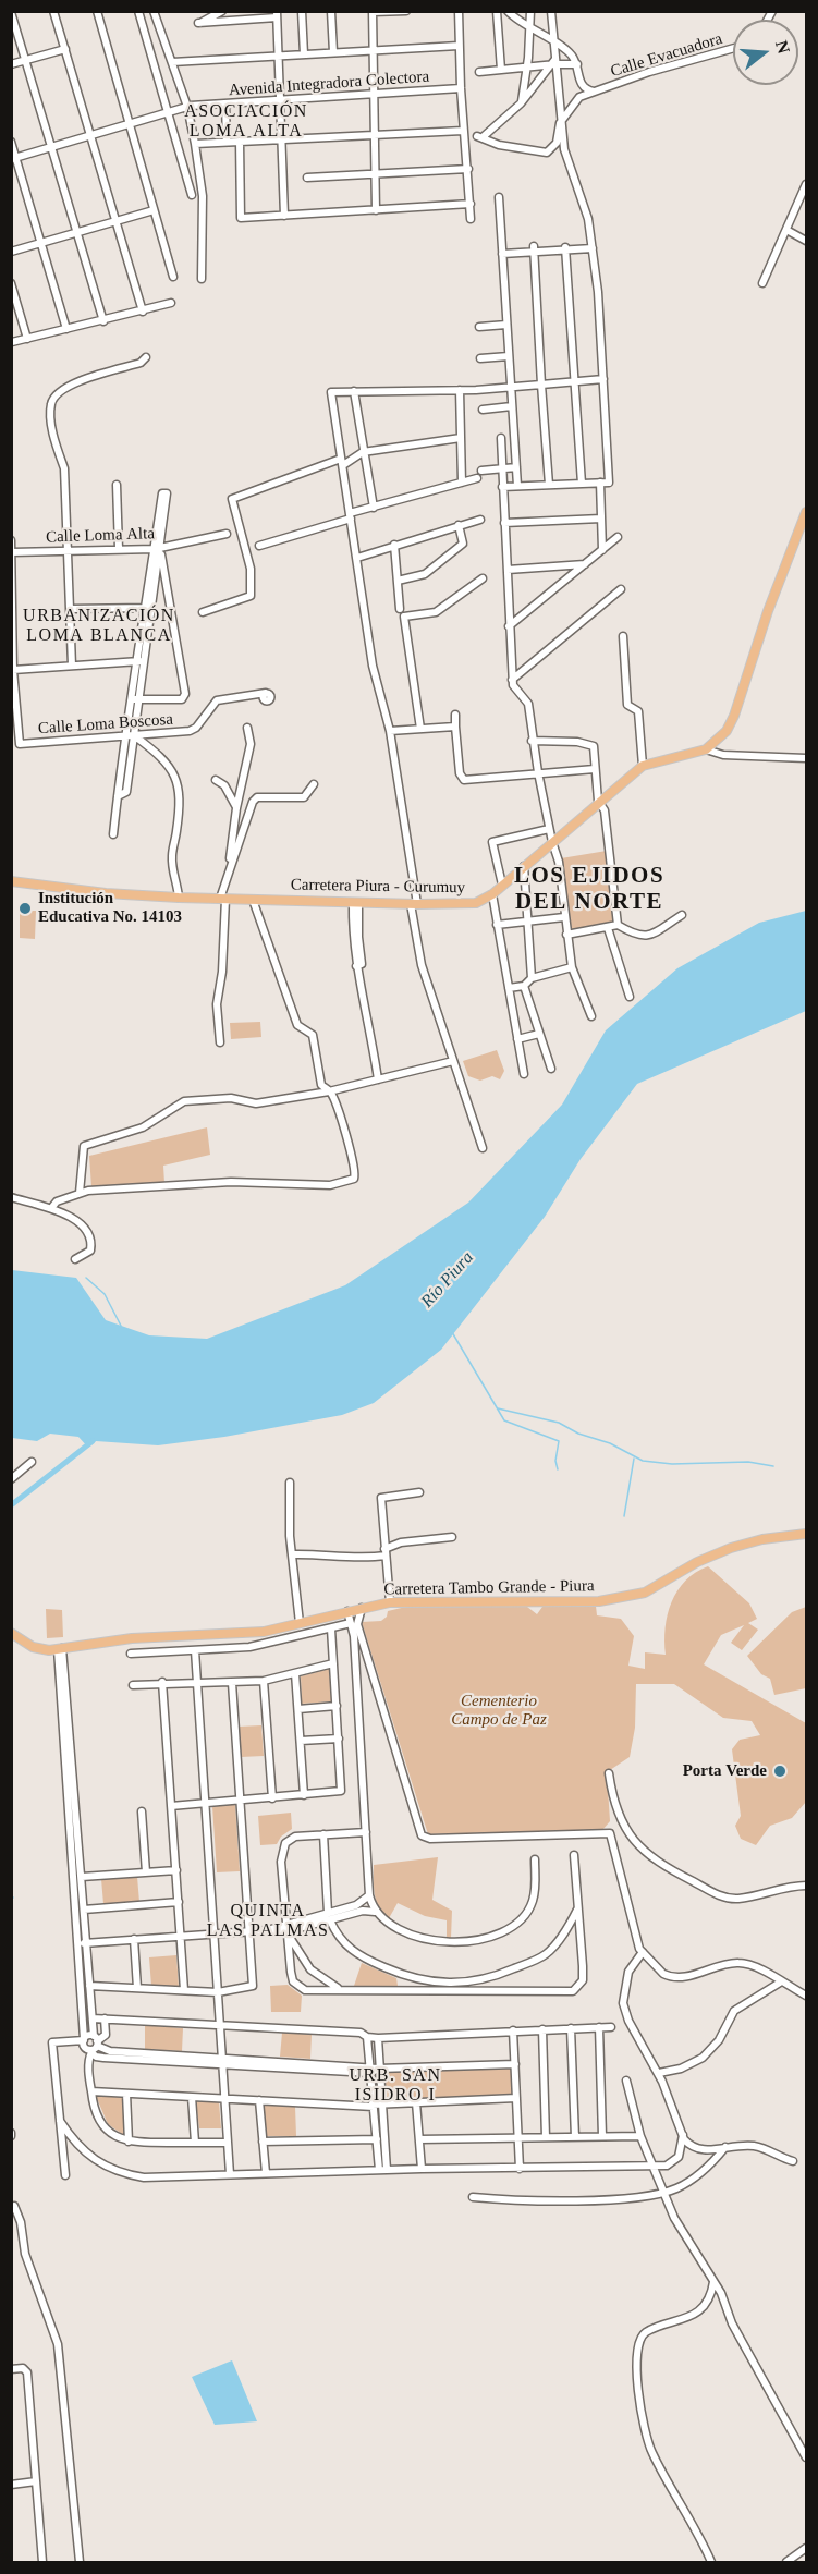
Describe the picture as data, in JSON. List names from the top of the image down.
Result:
{
  "streets": {
    "main road": ["Carretera Piura - Curumuy", "Carretera Tambo Grande - Piura"],
    "street": [
      "Calle Evacuadora",
      "Avenida Integradora Colectora",
      "Calle Loma Alta",
      "Calle Loma Boscosa"
    ]
  },
  "districts": [
    "ASOCIACIÓN LOMA ALTA",
    "URBANIZACIÓN LOMA BLANCA",
    "LOS EJIDOS DEL NORTE",
    "QUINTA LAS PALMAS",
    "URB. SAN ISIDRO I"
  ],
  "water": ["Río Piura"],
  "parks": ["Cementerio Campo de Paz"],
  "places": ["Institución Educativa No. 14103", "Porta Verde"],
  "north": "right"
}
